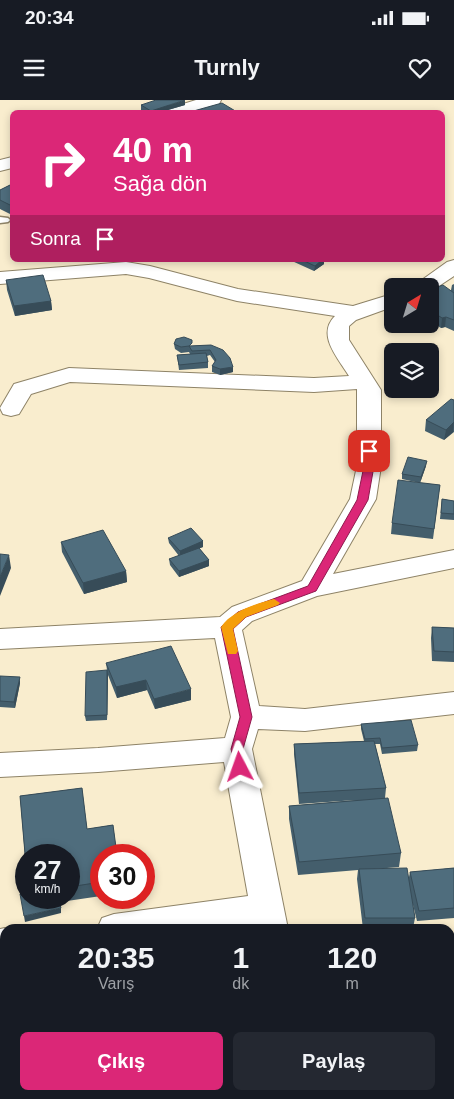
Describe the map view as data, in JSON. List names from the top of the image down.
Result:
{
  "north": "top right",
  "page": {
    "status": "20:34",
    "header": "Turnly",
    "turn": ["40 m", "Sağa dön"],
    "then": "Sonra",
    "speed": "27 km/h",
    "limit": "30",
    "eta": [
      "20:35",
      "Varış",
      "1",
      "dk",
      "120",
      "m"
    ],
    "buttons": ["Çıkış", "Paylaş"]
  }
}
